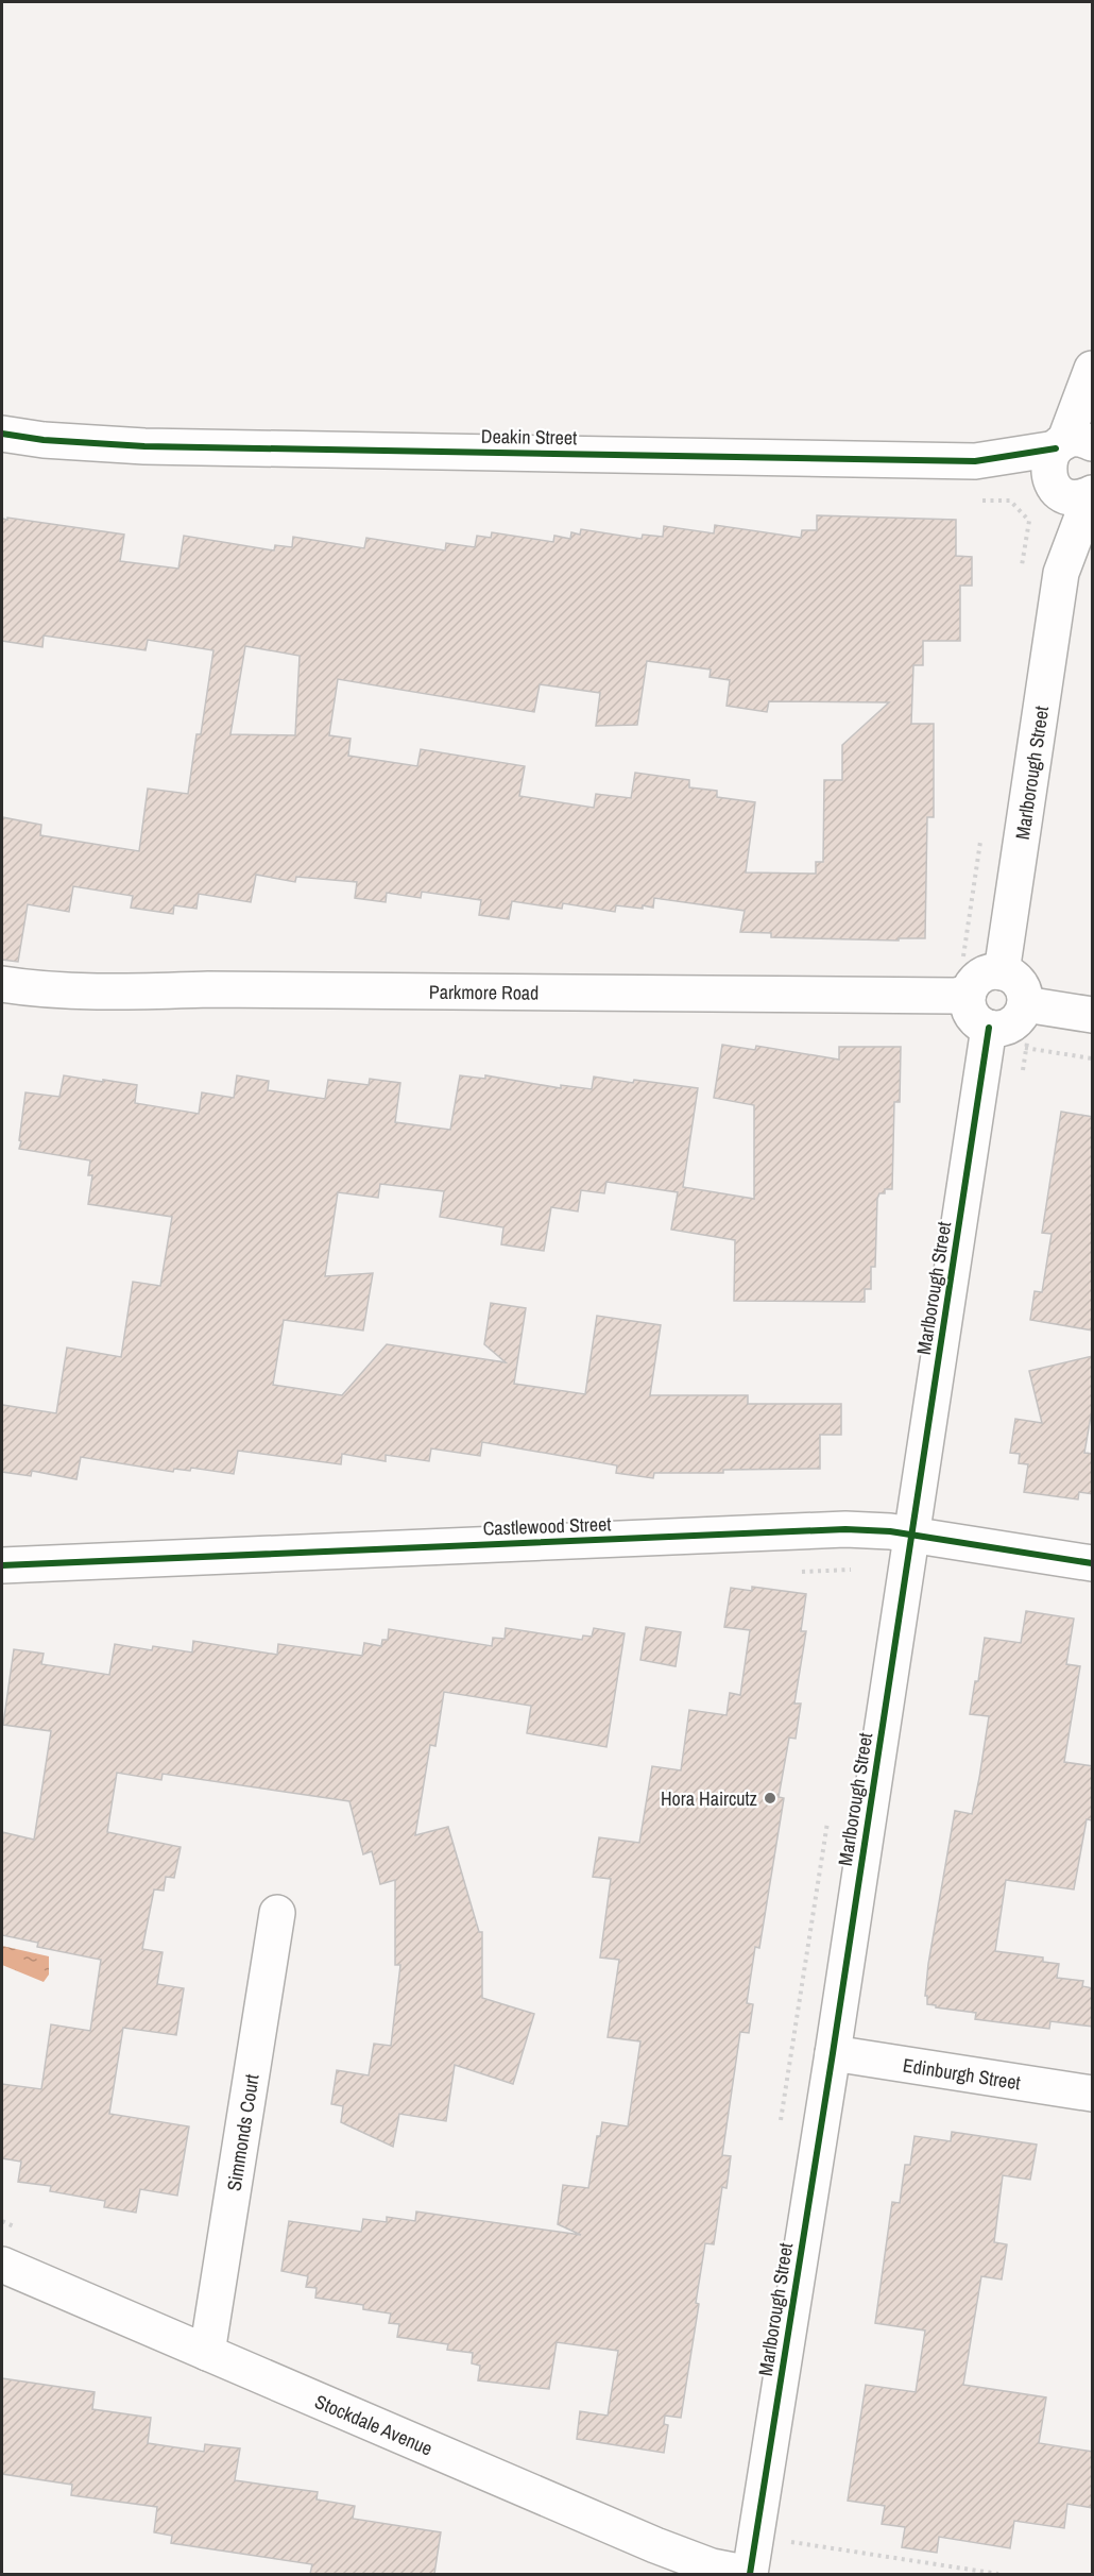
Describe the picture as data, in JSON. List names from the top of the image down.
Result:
{
  "streets": {
    "street": [
      "Deakin Street",
      "Marlborough Street",
      "Parkmore Road",
      "Castlewood Street",
      "Edinburgh Street",
      "Simmonds Court",
      "Stockdale Avenue"
    ]
  },
  "crossings": [
    ["Deakin Street", "Marlborough Street"],
    ["Marlborough Street", "Parkmore Road"],
    ["Marlborough Street", "Castlewood Street"],
    ["Marlborough Street", "Edinburgh Street"],
    ["Marlborough Street", "Stockdale Avenue"],
    ["Simmonds Court", "Stockdale Avenue"]
  ],
  "places": ["Hora Haircutz"]
}
